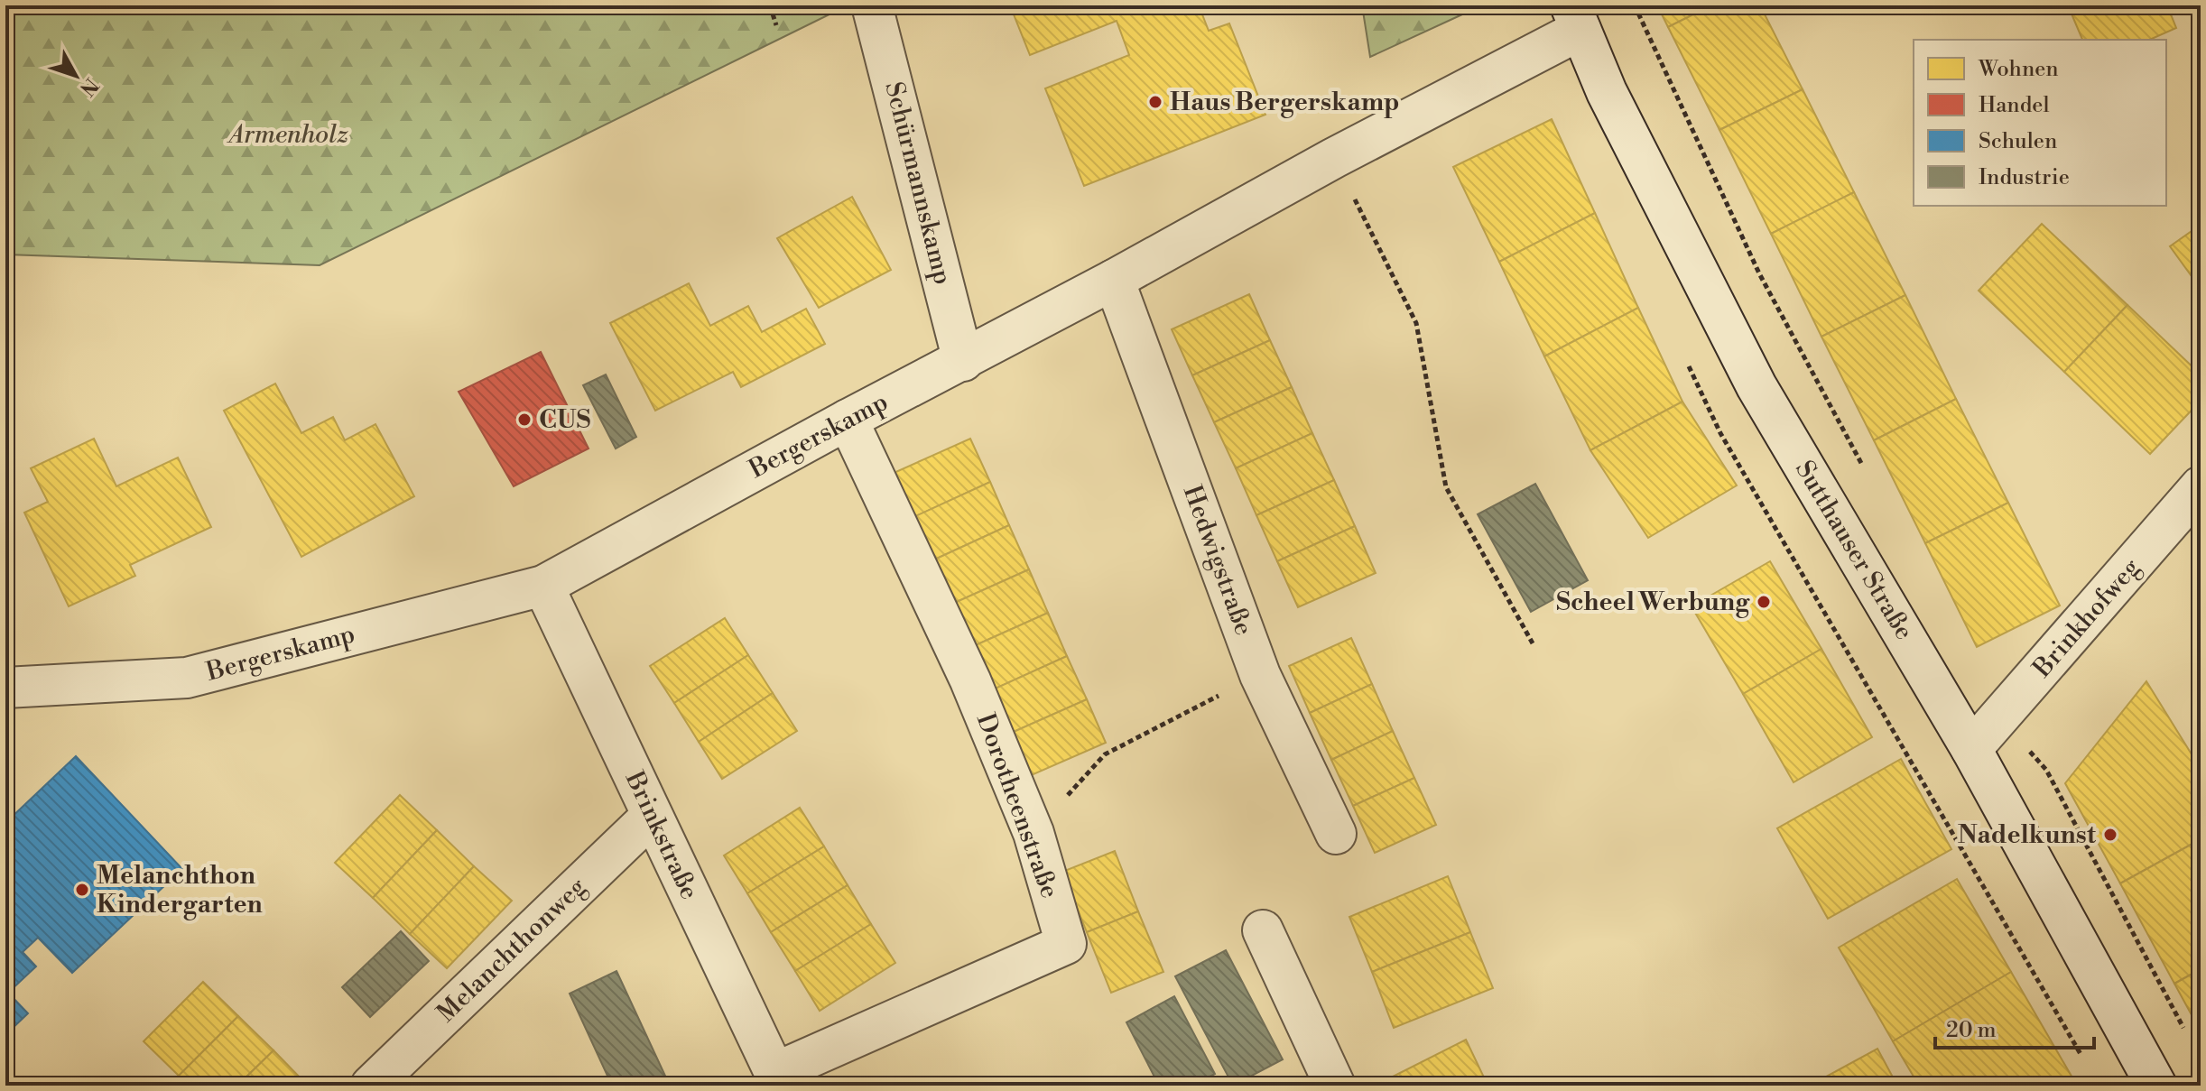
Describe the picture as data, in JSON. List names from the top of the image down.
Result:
{
  "streets": {
    "street": [
      "Schürmannskamp",
      "Bergerskamp",
      "Sutthauser Straße",
      "Hedwigstraße",
      "Brinkhofweg",
      "Dorotheenstraße",
      "Brinkstraße",
      "Melanchthonweg"
    ]
  },
  "crossings": [
    ["Schürmannskamp", "Bergerskamp"],
    ["Bergerskamp", "Sutthauser Straße"],
    ["Bergerskamp", "Hedwigstraße"],
    ["Bergerskamp", "Dorotheenstraße"],
    ["Bergerskamp", "Brinkstraße"],
    ["Sutthauser Straße", "Brinkhofweg"],
    ["Dorotheenstraße", "Brinkstraße"],
    ["Brinkstraße", "Melanchthonweg"]
  ],
  "parks": ["Armenholz"],
  "places": [
    "Haus Bergerskamp",
    "CUS",
    "Scheel Werbung",
    "Nadelkunst",
    "Melanchthon Kindergarten"
  ],
  "legend": [
    "Wohnen",
    "Handel",
    "Schulen",
    "Industrie"
  ],
  "scale_bar": "20 m",
  "north": "bottom right"
}
